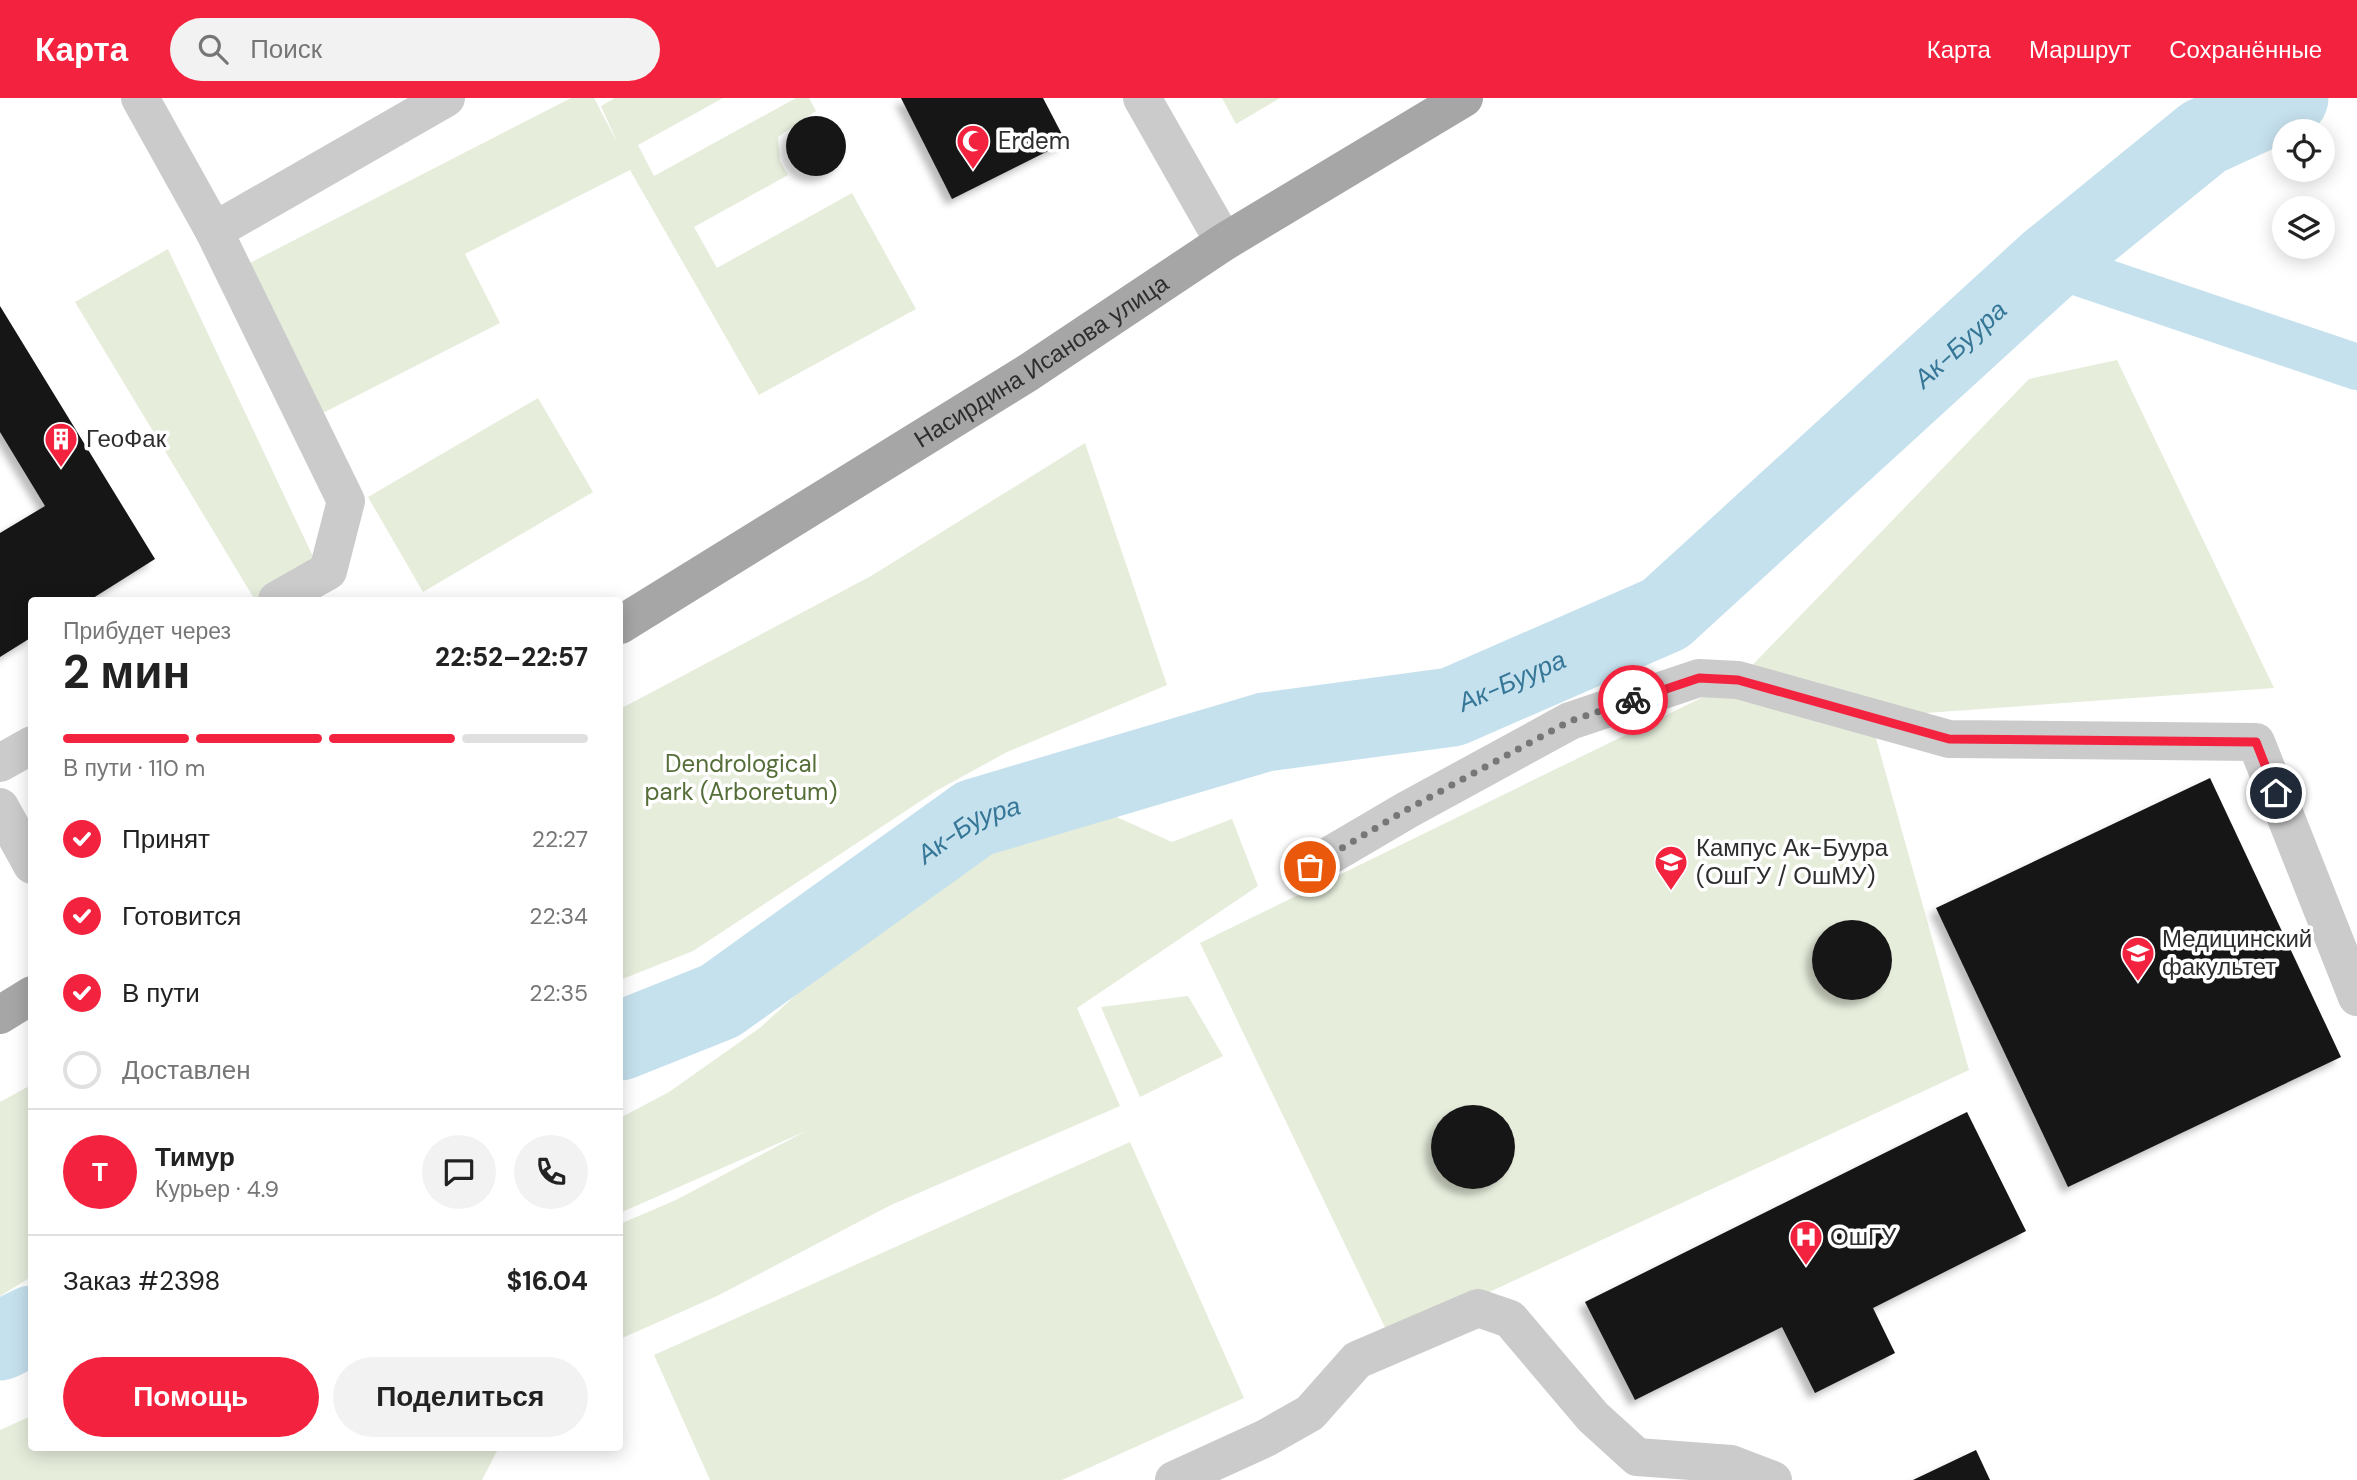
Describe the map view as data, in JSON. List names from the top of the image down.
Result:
{
  "streets": {
    "main road": ["Насирдина Исанова улица"]
  },
  "water": ["Ак-Буура"],
  "parks": ["Dendrological park (Arboretum)"],
  "places": {
    "mosque": ["Erdem"],
    "building": ["ГеоФак"],
    "school or university": ["Кампус Ак-Буура (ОшГУ / ОшМУ)", "Медицинский факультет"],
    "hospital": ["ОшГУ"]
  },
  "page": {
    "header": "Карта",
    "search": "Поиск",
    "nav": ["Карта", "Маршрут", "Сохранённые"],
    "heading": ["2 мин", "Прибудет через", "22:52–22:57"],
    "panel": [
      "Тимур",
      "Курьер · 4.9",
      "Заказ #2398",
      "$16.04"
    ],
    "bar": "В пути · 110 m",
    "list": [
      ["Принят", "22:27"],
      ["Готовится", "22:34"],
      ["В пути", "22:35"],
      "Доставлен"
    ],
    "round": "Т",
    "buttons": ["Помощь", "Поделиться"]
  }
}
